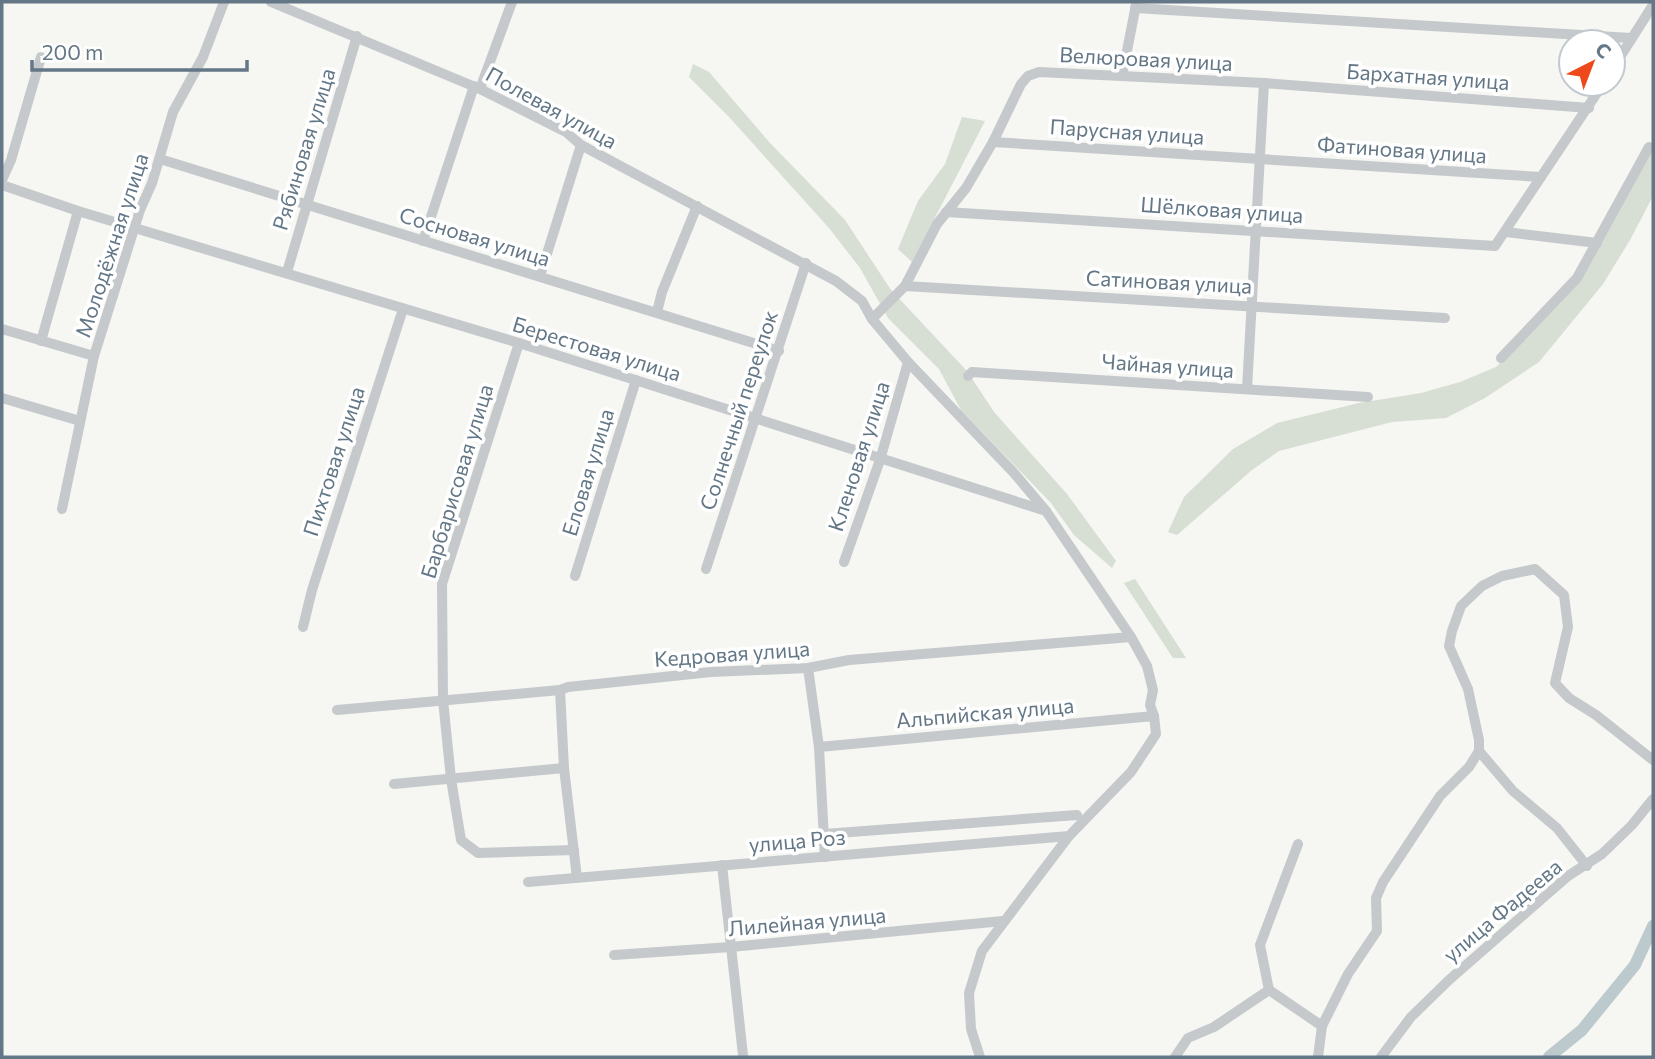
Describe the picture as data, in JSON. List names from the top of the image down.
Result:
{
  "streets": {
    "street": [
      "Велюровая улица",
      "Бархатная улица",
      "Полевая улица",
      "Парусная улица",
      "Рябиновая улица",
      "Фатиновая улица",
      "Шёлковая улица",
      "Сосновая улица",
      "Молодёжная улица",
      "Сатиновая улица",
      "Берестовая улица",
      "Чайная улица",
      "Солнечный переулок",
      "Кленовая улица",
      "Пихтовая улица",
      "Еловая улица",
      "Барбарисовая улица",
      "Кедровая улица",
      "Альпийская улица",
      "улица Роз",
      "улица Фадеева",
      "Лилейная улица"
    ]
  },
  "crossings": [
    ["Велюровая улица", "Бархатная улица"],
    ["Велюровая улица", "Парусная улица"],
    ["Полевая улица", "Рябиновая улица"],
    ["Полевая улица", "Берестовая улица"],
    ["Полевая улица", "Солнечный переулок"],
    ["Полевая улица", "Кленовая улица"],
    ["Полевая улица", "Кедровая улица"],
    ["Полевая улица", "Альпийская улица"],
    ["Полевая улица", "улица Роз"],
    ["Полевая улица", "Лилейная улица"],
    ["Парусная улица", "Фатиновая улица"],
    ["Рябиновая улица", "Сосновая улица"],
    ["Рябиновая улица", "Берестовая улица"],
    ["Сосновая улица", "Молодёжная улица"],
    ["Сосновая улица", "Солнечный переулок"],
    ["Молодёжная улица", "Берестовая улица"],
    ["Берестовая улица", "Солнечный переулок"],
    ["Берестовая улица", "Кленовая улица"],
    ["Берестовая улица", "Пихтовая улица"],
    ["Берестовая улица", "Еловая улица"],
    ["Берестовая улица", "Барбарисовая улица"],
    ["Барбарисовая улица", "Кедровая улица"]
  ],
  "scale_bar": "200 m",
  "north": "top right"
}
